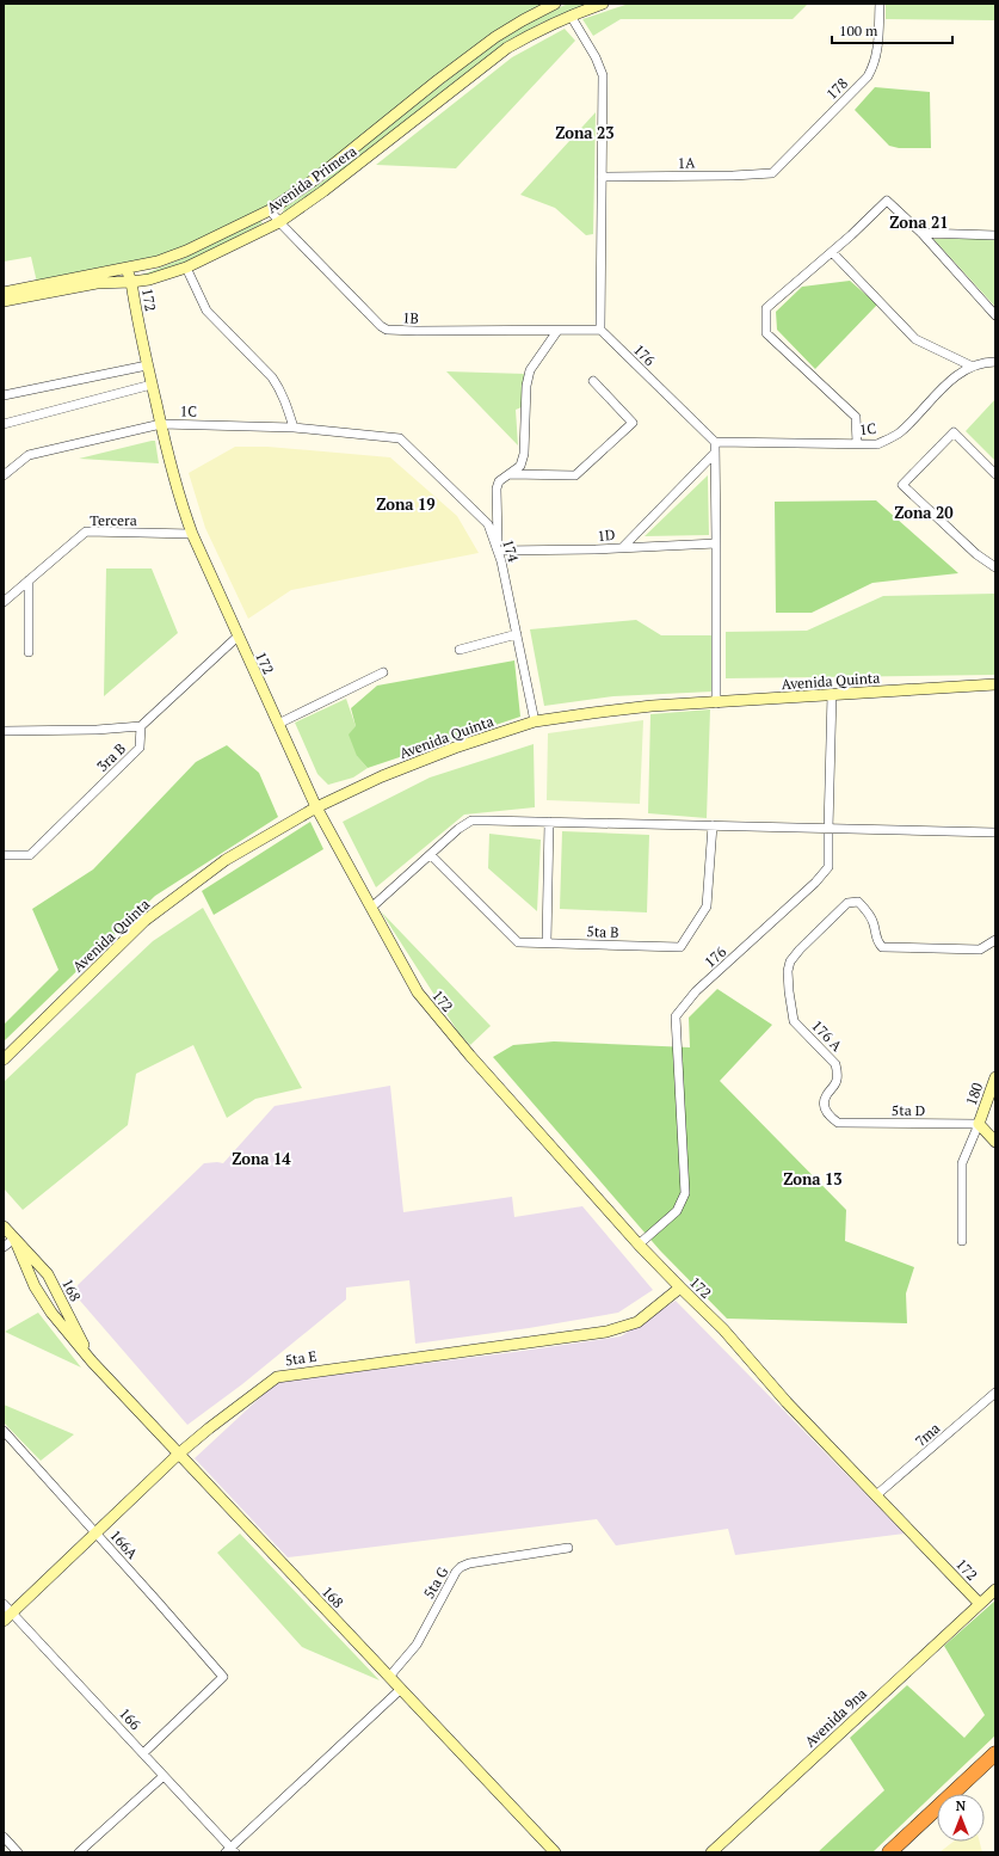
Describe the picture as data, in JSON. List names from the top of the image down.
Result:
{
  "streets": {
    "street": [
      "178",
      "1A",
      "Avenida Primera",
      "172",
      "1B",
      "176",
      "1C",
      "Tercera",
      "1D",
      "174",
      "Avenida Quinta",
      "3ra B",
      "5ta B",
      "176 A",
      "180",
      "5ta D",
      "168",
      "5ta E",
      "7ma",
      "166A",
      "5ta G",
      "Avenida 9na",
      "166"
    ]
  },
  "crossings": [
    ["178", "1A"],
    ["Avenida Primera", "172"],
    ["Avenida Primera", "1B"],
    ["172", "176"],
    ["172", "1C"],
    ["172", "Tercera"],
    ["172", "Avenida Quinta"],
    ["172", "5ta E"],
    ["172", "7ma"],
    ["172", "Avenida 9na"],
    ["1B", "176"],
    ["176", "1C"],
    ["176", "Avenida Quinta"],
    ["1C", "174"],
    ["1D", "174"],
    ["174", "Avenida Quinta"],
    ["176 A", "5ta D"],
    ["180", "5ta D"],
    ["168", "5ta E"],
    ["168", "5ta G"],
    ["5ta E", "166A"],
    ["5ta E", "166"],
    ["166A", "166"]
  ],
  "districts": [
    "Zona 23",
    "Zona 21",
    "Zona 19",
    "Zona 20",
    "Zona 14",
    "Zona 13"
  ],
  "scale_bar": "100 m",
  "north": "top"
}
